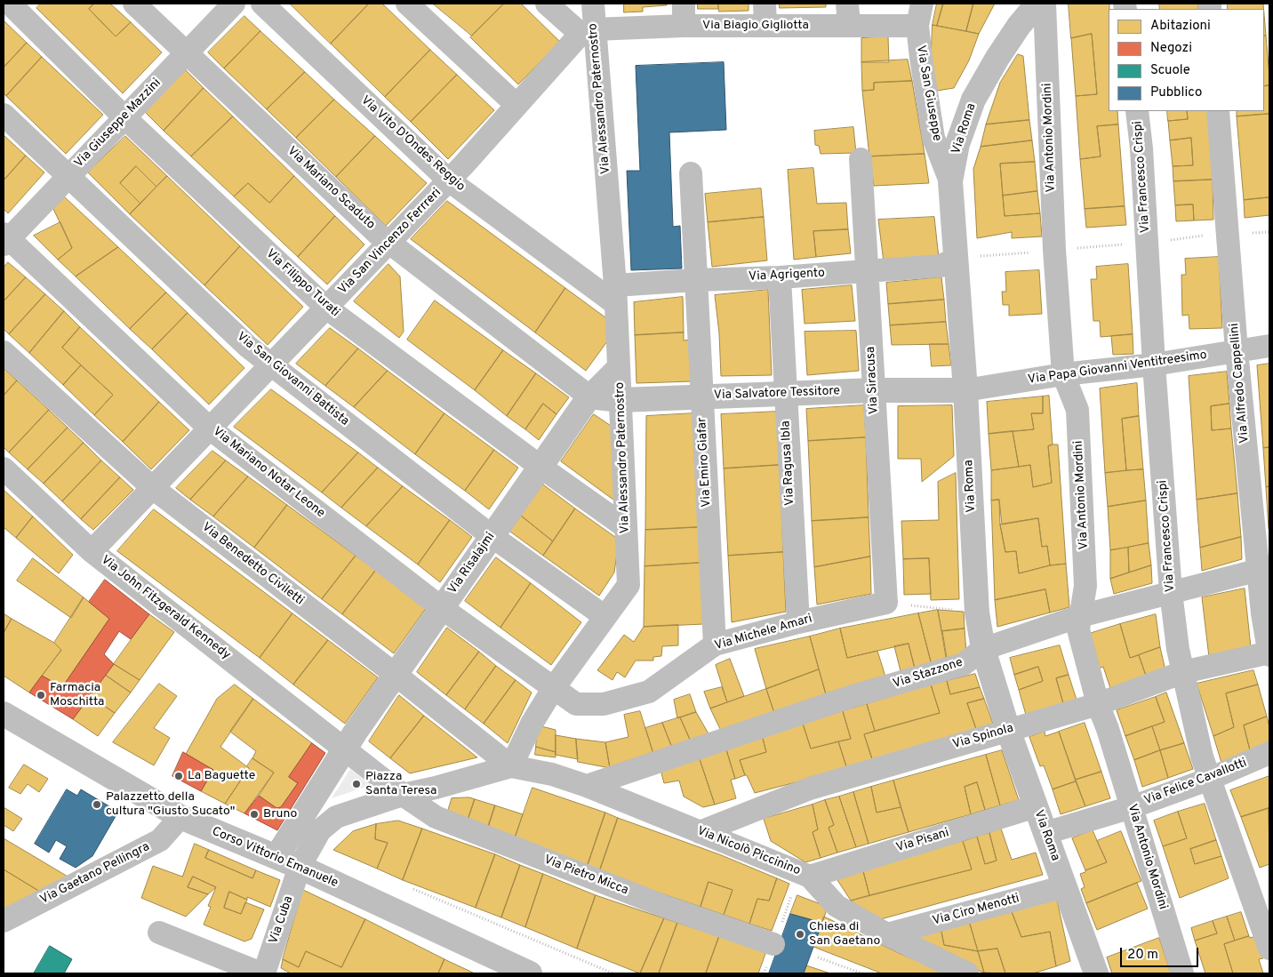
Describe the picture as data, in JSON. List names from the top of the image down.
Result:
{
  "streets": {
    "street": [
      "Via Biagio Gigliotta",
      "Via San Giuseppe",
      "Via Alessandro Paternostro",
      "Via Giuseppe Mazzini",
      "Via Roma",
      "Via Antonio Mordini",
      "Via Vito D'Ondes Reggio",
      "Via Francesco Crispi",
      "Via Mariano Scaduto",
      "Via San Vincenzo Ferrreri",
      "Via Agrigento",
      "Via Filippo Turati",
      "Via Papa Giovanni Ventitreesimo",
      "Via San Giovanni Battista",
      "Via Siracusa",
      "Via Alfredo Cappellini",
      "Via Salvatore Tessitore",
      "Via Emiro Giafar",
      "Via Ragusa Ibla",
      "Via Mariano Notar Leone",
      "Via Risalajmi",
      "Via Benedetto Civiletti",
      "Via John Fitzgerald Kennedy",
      "Via Michele Amari",
      "Via Stazzone",
      "Via Spinola",
      "Via Felice Cavallotti",
      "Via Pisani",
      "Via Nicolò Piccinino",
      "Corso Vittorio Emanuele",
      "Via Gaetano Pellingra",
      "Via Pietro Micca",
      "Via Ciro Menotti",
      "Via Cuba"
    ]
  },
  "crossings": [
    ["Via Biagio Gigliotta", "Via San Giuseppe"],
    ["Via Biagio Gigliotta", "Via Alessandro Paternostro"],
    ["Via Biagio Gigliotta", "Via San Vincenzo Ferrreri"],
    ["Via San Giuseppe", "Via Roma"],
    ["Via Alessandro Paternostro", "Via Vito D'Ondes Reggio"],
    ["Via Alessandro Paternostro", "Via San Vincenzo Ferrreri"],
    ["Via Alessandro Paternostro", "Via Agrigento"],
    ["Via Alessandro Paternostro", "Via Filippo Turati"],
    ["Via Alessandro Paternostro", "Via San Giovanni Battista"],
    ["Via Alessandro Paternostro", "Via Salvatore Tessitore"],
    ["Via Alessandro Paternostro", "Via Mariano Notar Leone"],
    ["Via Alessandro Paternostro", "Via Benedetto Civiletti"],
    ["Via Alessandro Paternostro", "Via Michele Amari"],
    ["Via Alessandro Paternostro", "Via Nicolò Piccinino"],
    ["Via Giuseppe Mazzini", "Via Mariano Scaduto"],
    ["Via Giuseppe Mazzini", "Via Filippo Turati"],
    ["Via Giuseppe Mazzini", "Via San Giovanni Battista"],
    ["Via Giuseppe Mazzini", "Via Mariano Notar Leone"],
    ["Via Roma", "Via Agrigento"],
    ["Via Roma", "Via Papa Giovanni Ventitreesimo"],
    ["Via Roma", "Via Salvatore Tessitore"],
    ["Via Roma", "Via Stazzone"],
    ["Via Roma", "Via Spinola"],
    ["Via Roma", "Via Felice Cavallotti"],
    ["Via Roma", "Via Pisani"],
    ["Via Roma", "Via Ciro Menotti"],
    ["Via Antonio Mordini", "Via Papa Giovanni Ventitreesimo"],
    ["Via Antonio Mordini", "Via Stazzone"],
    ["Via Antonio Mordini", "Via Spinola"],
    ["Via Antonio Mordini", "Via Felice Cavallotti"],
    ["Via Vito D'Ondes Reggio", "Via San Vincenzo Ferrreri"],
    ["Via Vito D'Ondes Reggio", "Via Agrigento"],
    ["Via Francesco Crispi", "Via Papa Giovanni Ventitreesimo"],
    ["Via Francesco Crispi", "Via Stazzone"],
    ["Via Francesco Crispi", "Via Spinola"],
    ["Via Francesco Crispi", "Via Felice Cavallotti"],
    ["Via Mariano Scaduto", "Via San Vincenzo Ferrreri"],
    ["Via Mariano Scaduto", "Via Salvatore Tessitore"],
    ["Via Mariano Scaduto", "Via Risalajmi"],
    ["Via San Vincenzo Ferrreri", "Via Filippo Turati"],
    ["Via San Vincenzo Ferrreri", "Via San Giovanni Battista"],
    ["Via San Vincenzo Ferrreri", "Via Mariano Notar Leone"],
    ["Via San Vincenzo Ferrreri", "Via Benedetto Civiletti"],
    ["Via San Vincenzo Ferrreri", "Via John Fitzgerald Kennedy"],
    ["Via Agrigento", "Via Siracusa"],
    ["Via Agrigento", "Via Emiro Giafar"],
    ["Via Agrigento", "Via Ragusa Ibla"],
    ["Via Filippo Turati", "Via Risalajmi"],
    ["Via Papa Giovanni Ventitreesimo", "Via Alfredo Cappellini"],
    ["Via Papa Giovanni Ventitreesimo", "Via Salvatore Tessitore"],
    ["Via San Giovanni Battista", "Via Risalajmi"],
    ["Via Siracusa", "Via Salvatore Tessitore"],
    ["Via Siracusa", "Via Michele Amari"],
    ["Via Alfredo Cappellini", "Via Stazzone"],
    ["Via Alfredo Cappellini", "Via Spinola"],
    ["Via Salvatore Tessitore", "Via Emiro Giafar"],
    ["Via Salvatore Tessitore", "Via Ragusa Ibla"],
    ["Via Salvatore Tessitore", "Via Risalajmi"],
    ["Via Emiro Giafar", "Via Michele Amari"],
    ["Via Ragusa Ibla", "Via Michele Amari"],
    ["Via Mariano Notar Leone", "Via Risalajmi"],
    ["Via Mariano Notar Leone", "Via Michele Amari"],
    ["Via Risalajmi", "Via Benedetto Civiletti"],
    ["Via Risalajmi", "Via John Fitzgerald Kennedy"],
    ["Via Benedetto Civiletti", "Via Nicolò Piccinino"],
    ["Via John Fitzgerald Kennedy", "Via Pietro Micca"],
    ["Via John Fitzgerald Kennedy", "Via Cuba"],
    ["Via Stazzone", "Via Nicolò Piccinino"],
    ["Via Spinola", "Via Nicolò Piccinino"],
    ["Via Pisani", "Via Nicolò Piccinino"],
    ["Via Nicolò Piccinino", "Via Ciro Menotti"],
    ["Corso Vittorio Emanuele", "Via Gaetano Pellingra"],
    ["Corso Vittorio Emanuele", "Via Cuba"],
    ["Via Pietro Micca", "Via Cuba"]
  ],
  "places": [
    "Farmacia Moschitta",
    "La Baguette",
    "Piazza Santa Teresa",
    "Palazzetto della cultura \"Giusto Sucato\"",
    "Bruno",
    "Chiesa di San Gaetano"
  ],
  "legend": [
    "Abitazioni",
    "Negozi",
    "Scuole",
    "Pubblico"
  ],
  "scale_bar": "20 m"
}
